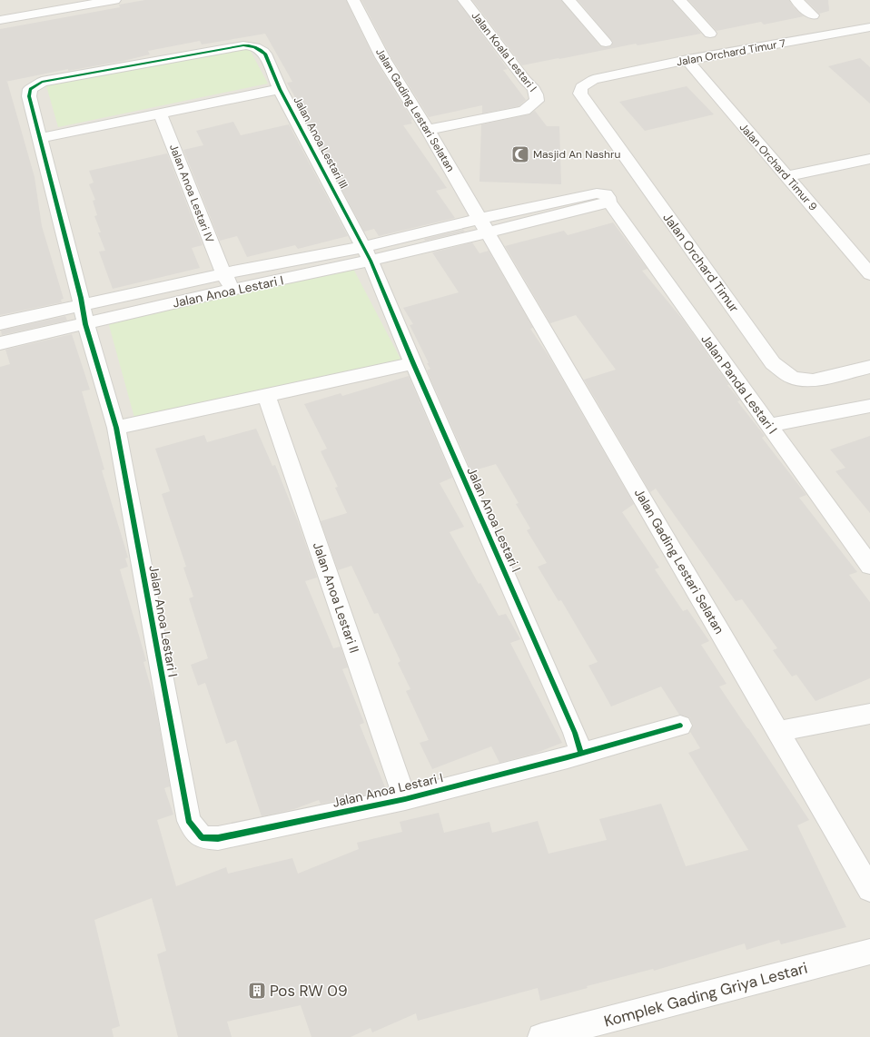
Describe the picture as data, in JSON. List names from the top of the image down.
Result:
{
  "streets": {
    "street": [
      "Jalan Koala Lestari I",
      "Jalan Orchard Timur 7",
      "Jalan Gading Lestari Selatan",
      "Jalan Anoa Lestari III",
      "Jalan Orchard Timur 9",
      "Jalan Anoa Lestari IV",
      "Jalan Orchard Timur",
      "Jalan Anoa Lestari I",
      "Jalan Panda Lestari I",
      "Jalan Anoa Lestari II",
      "Komplek Gading Griya Lestari"
    ]
  },
  "crossings": [
    ["Jalan Koala Lestari I", "Jalan Gading Lestari Selatan"],
    ["Jalan Orchard Timur 7", "Jalan Orchard Timur 9"],
    ["Jalan Orchard Timur 7", "Jalan Orchard Timur"],
    ["Jalan Gading Lestari Selatan", "Jalan Panda Lestari I"],
    ["Jalan Anoa Lestari III", "Jalan Anoa Lestari I"],
    ["Jalan Anoa Lestari IV", "Jalan Anoa Lestari I"],
    ["Jalan Anoa Lestari I", "Jalan Anoa Lestari II"]
  ],
  "places": {
    "mosque": ["Masjid An Nashru"],
    "building": ["Pos RW 09"]
  }
}
